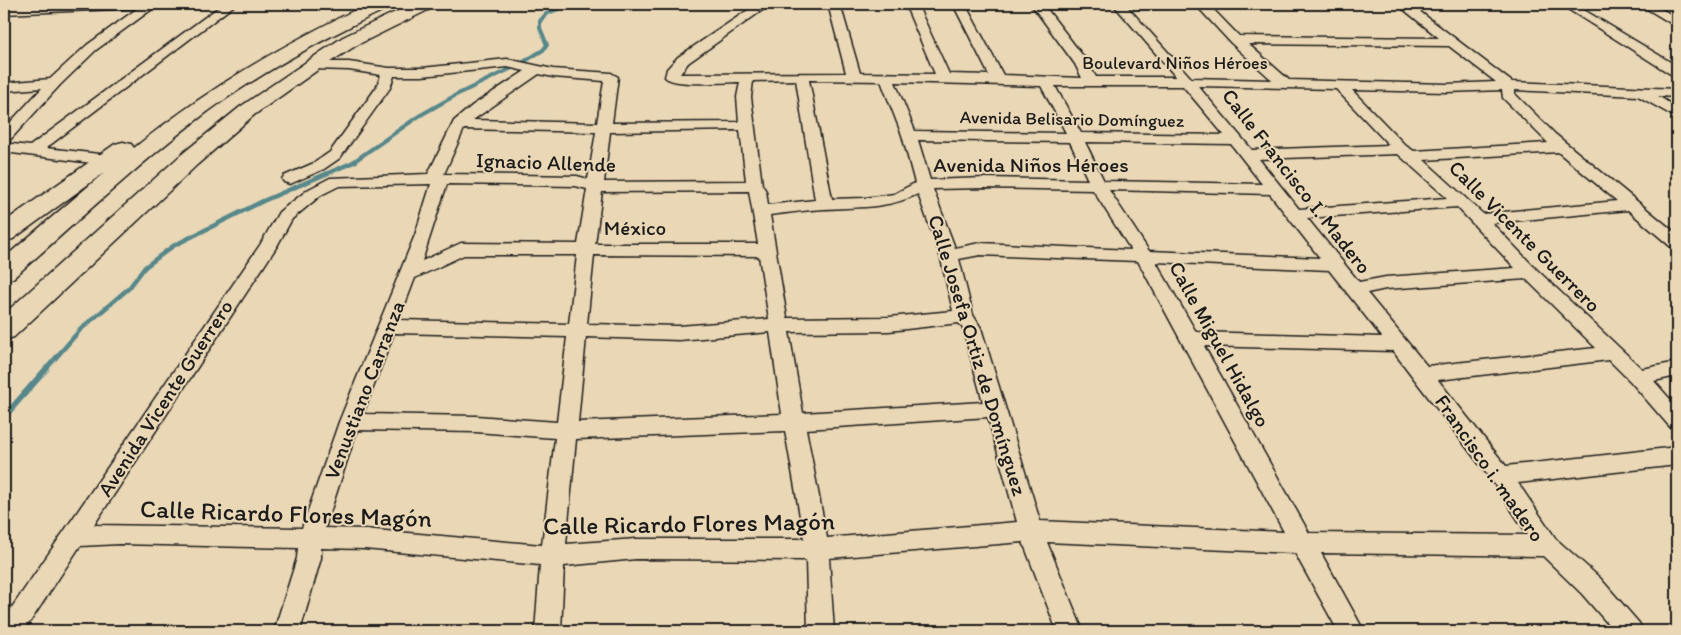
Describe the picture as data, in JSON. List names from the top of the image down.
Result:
{
  "streets": {
    "street": [
      "Boulevard Niños Héroes",
      "Avenida Belisario Domínguez",
      "Ignacio Allende",
      "Avenida Niños Héroes",
      "Calle Francisco I. Madero",
      "México",
      "Calle Vicente Guerrero",
      "Calle Miguel Hidalgo",
      "Calle Josefa Ortiz de Domínguez",
      "Venustiano Carranza",
      "Avenida Vicente Guerrero",
      "Francisco i. madero",
      "Calle Ricardo Flores Magón"
    ]
  },
  "crossings": [
    ["Boulevard Niños Héroes", "Calle Francisco I. Madero"],
    ["Boulevard Niños Héroes", "Calle Vicente Guerrero"],
    ["Boulevard Niños Héroes", "Calle Miguel Hidalgo"],
    ["Boulevard Niños Héroes", "Calle Josefa Ortiz de Domínguez"],
    ["Avenida Belisario Domínguez", "Calle Francisco I. Madero"],
    ["Avenida Belisario Domínguez", "Calle Miguel Hidalgo"],
    ["Avenida Belisario Domínguez", "Calle Josefa Ortiz de Domínguez"],
    ["Ignacio Allende", "Venustiano Carranza"],
    ["Ignacio Allende", "Avenida Vicente Guerrero"],
    ["Avenida Niños Héroes", "Calle Francisco I. Madero"],
    ["Avenida Niños Héroes", "Calle Miguel Hidalgo"],
    ["Avenida Niños Héroes", "Calle Josefa Ortiz de Domínguez"],
    ["Calle Francisco I. Madero", "Francisco i. madero"],
    ["México", "Venustiano Carranza"],
    ["Calle Miguel Hidalgo", "Francisco i. madero"],
    ["Calle Miguel Hidalgo", "Calle Ricardo Flores Magón"],
    ["Calle Josefa Ortiz de Domínguez", "Calle Ricardo Flores Magón"],
    ["Venustiano Carranza", "Calle Ricardo Flores Magón"],
    ["Avenida Vicente Guerrero", "Calle Ricardo Flores Magón"],
    ["Francisco i. madero", "Calle Ricardo Flores Magón"]
  ]
}
